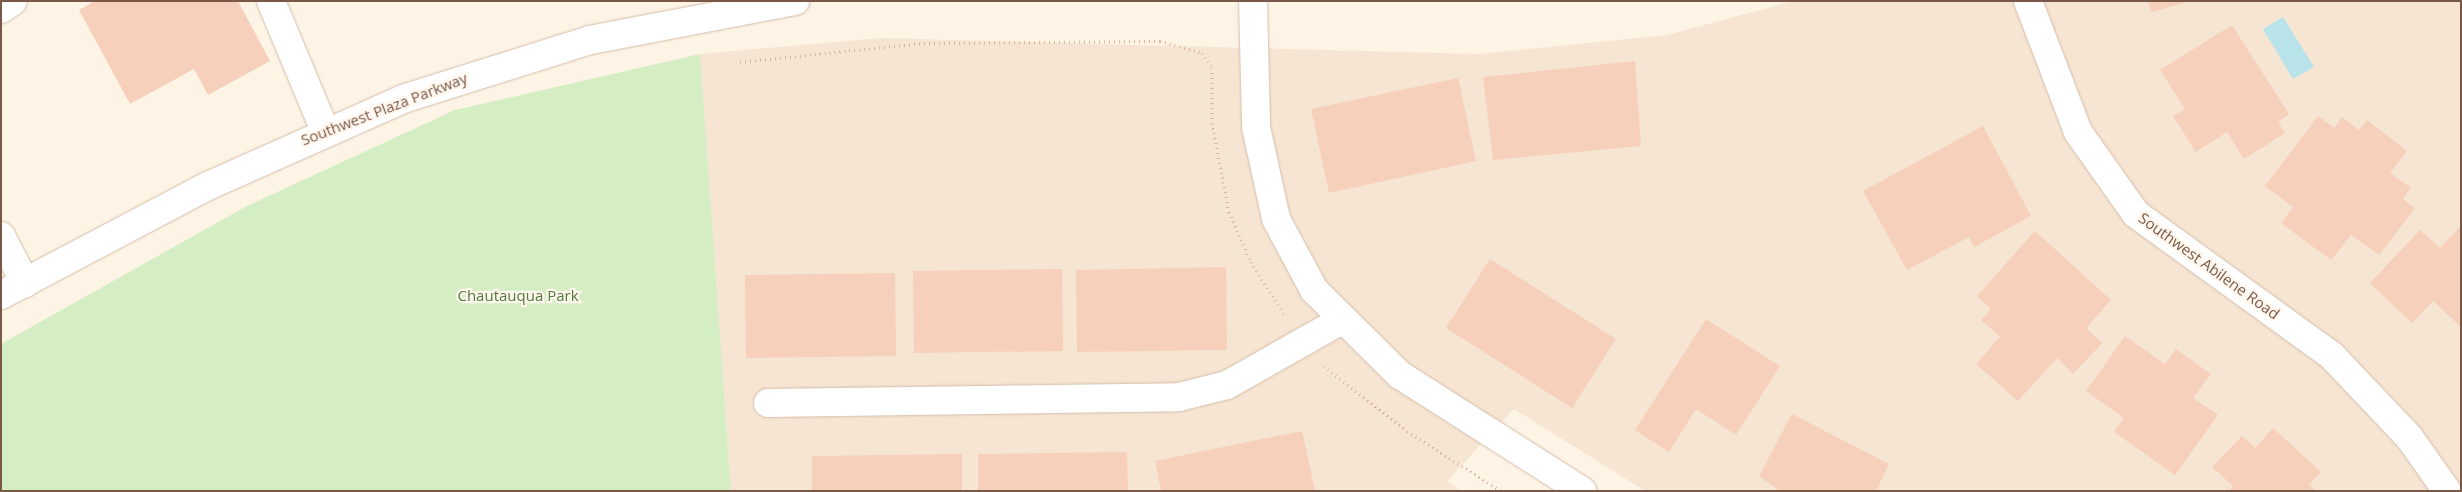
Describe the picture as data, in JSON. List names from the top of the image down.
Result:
{
  "streets": {
    "street": ["Southwest Plaza Parkway", "Southwest Abilene Road"]
  },
  "parks": ["Chautauqua Park"]
}
